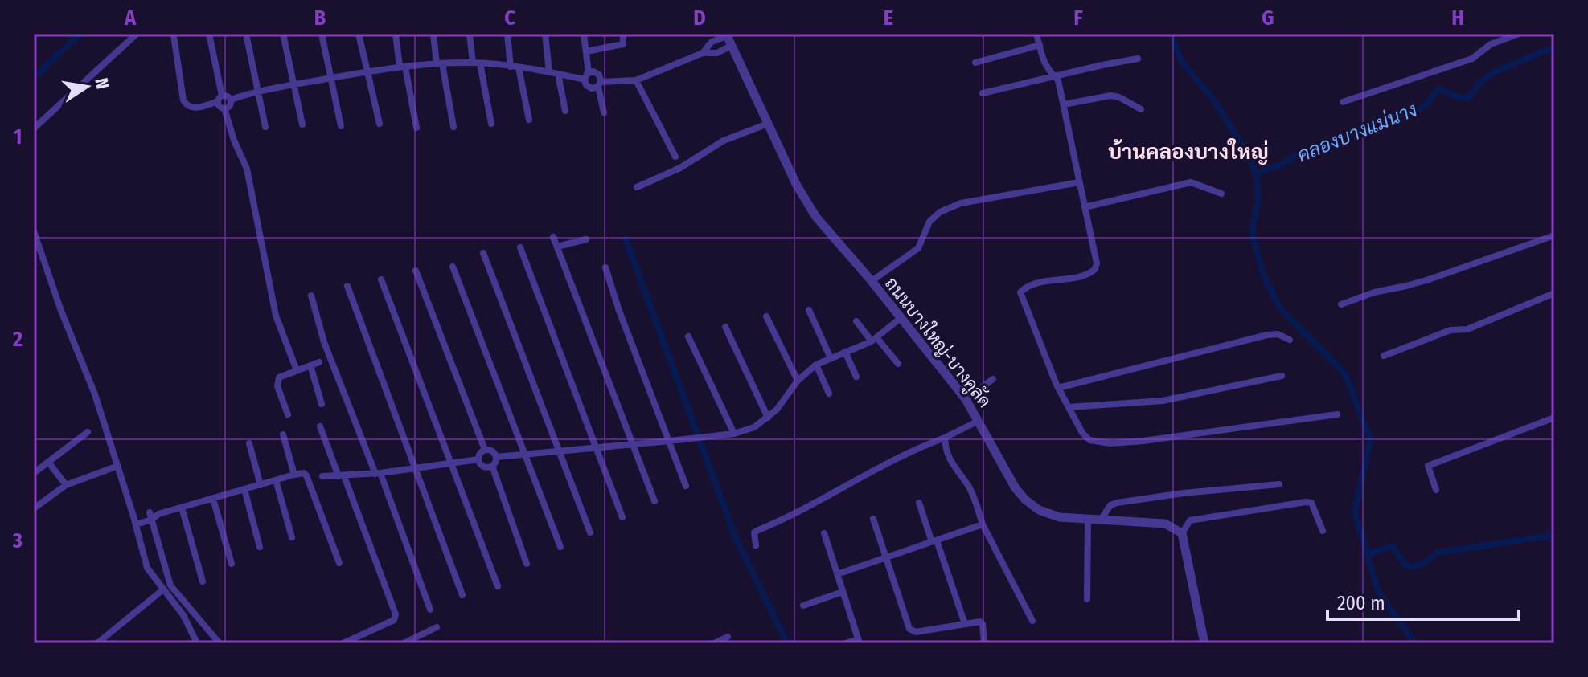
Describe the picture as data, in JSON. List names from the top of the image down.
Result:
{
  "streets": {
    "street": ["ถนนบางใหญ่-บางคูลัด"]
  },
  "districts": ["บ้านคลองบางใหญ่"],
  "water": ["คลองบางแม่นาง"],
  "scale_bar": "200 m",
  "north": "right",
  "grid": {
    "columns": [
      "A",
      "B",
      "C",
      "D",
      "E",
      "F",
      "G",
      "H"
    ],
    "rows": ["1", "2", "3"]
  }
}
